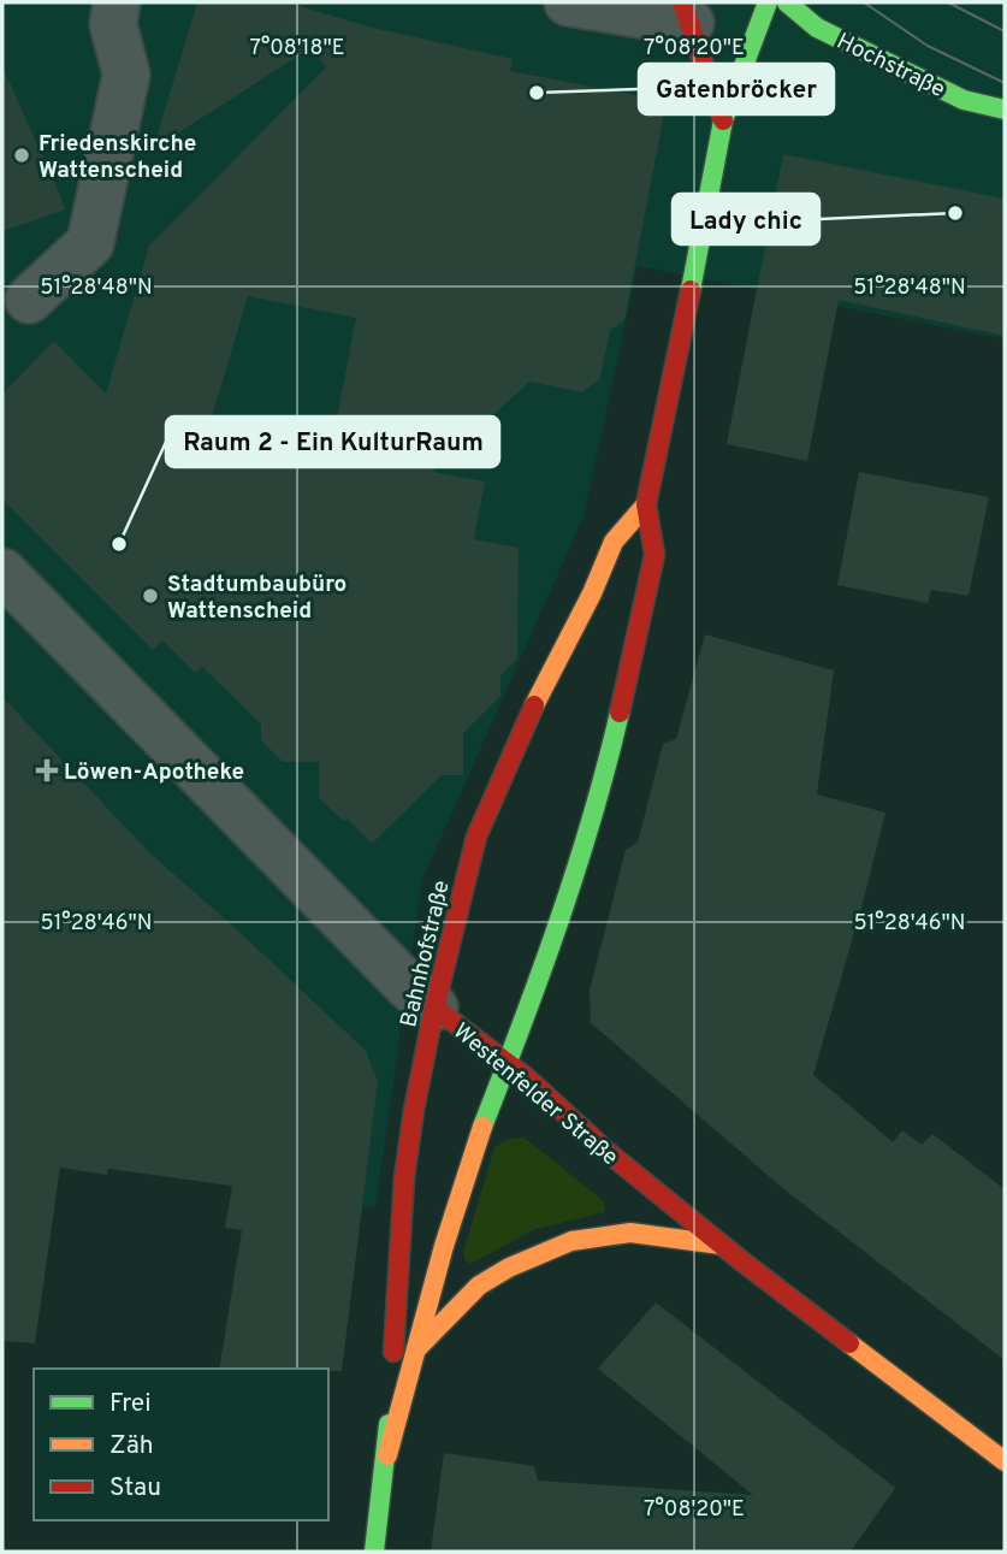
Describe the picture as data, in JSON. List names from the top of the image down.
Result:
{
  "streets": {
    "street": ["Hochstraße", "Bahnhofstraße", "Westenfelder Straße"]
  },
  "crossings": [
    ["Bahnhofstraße", "Westenfelder Straße"]
  ],
  "places": {
    "other": [
      "Gatenbröcker",
      "Friedenskirche Wattenscheid",
      "Lady chic",
      "Raum 2 - Ein KulturRaum",
      "Stadtumbaubüro Wattenscheid"
    ],
    "health": ["Löwen-Apotheke"]
  },
  "legend": ["Frei", "Zäh", "Stau"],
  "coordinates": [
    "7°08'18\"E",
    "7°08'20\"E",
    "51°28'48\"N",
    "51°28'46\"N"
  ]
}
